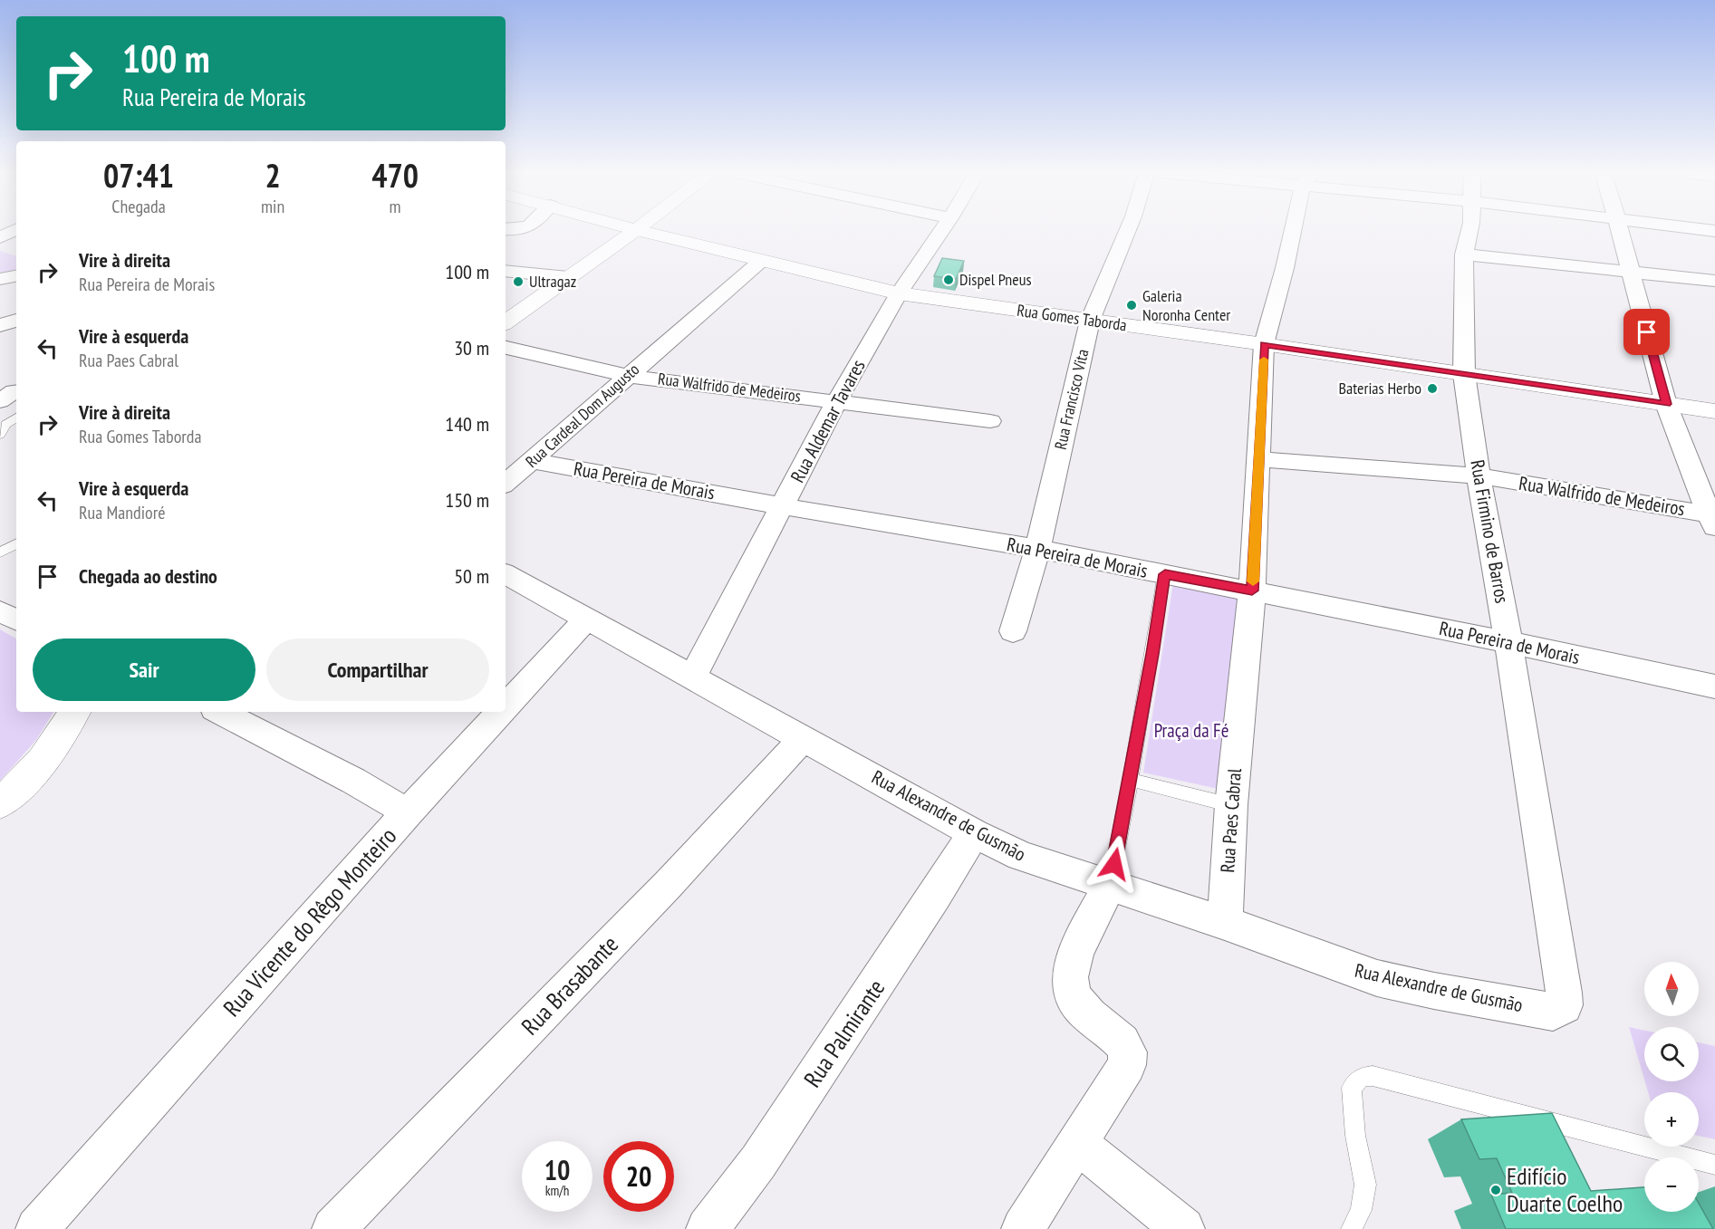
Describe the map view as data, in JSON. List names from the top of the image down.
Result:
{
  "streets": {
    "main road": ["Rua Gomes Taborda"],
    "street": [
      "Rua Walfrido de Medeiros",
      "Rua Francisco Vita",
      "Rua Cardeal Dom Augusto",
      "Rua Aldemar Tavares",
      "Rua Pereira de Morais",
      "Rua Firmino de Barros",
      "Rua Alexandre de Gusmão",
      "Rua Paes Cabral",
      "Rua Vicente do Rêgo Monteiro",
      "Rua Brasabante",
      "Rua Palmirante"
    ]
  },
  "crossings": [
    ["Rua Gomes Taborda", "Rua Francisco Vita"],
    ["Rua Gomes Taborda", "Rua Cardeal Dom Augusto"],
    ["Rua Gomes Taborda", "Rua Aldemar Tavares"],
    ["Rua Gomes Taborda", "Rua Firmino de Barros"],
    ["Rua Gomes Taborda", "Rua Paes Cabral"],
    ["Rua Walfrido de Medeiros", "Rua Cardeal Dom Augusto"],
    ["Rua Walfrido de Medeiros", "Rua Aldemar Tavares"],
    ["Rua Walfrido de Medeiros", "Rua Firmino de Barros"],
    ["Rua Walfrido de Medeiros", "Rua Paes Cabral"],
    ["Rua Francisco Vita", "Rua Pereira de Morais"],
    ["Rua Cardeal Dom Augusto", "Rua Pereira de Morais"],
    ["Rua Aldemar Tavares", "Rua Pereira de Morais"],
    ["Rua Aldemar Tavares", "Rua Alexandre de Gusmão"],
    ["Rua Pereira de Morais", "Rua Firmino de Barros"],
    ["Rua Pereira de Morais", "Rua Paes Cabral"],
    ["Rua Firmino de Barros", "Rua Alexandre de Gusmão"],
    ["Rua Alexandre de Gusmão", "Rua Paes Cabral"],
    ["Rua Alexandre de Gusmão", "Rua Vicente do Rêgo Monteiro"],
    ["Rua Alexandre de Gusmão", "Rua Brasabante"],
    ["Rua Alexandre de Gusmão", "Rua Palmirante"]
  ],
  "parks": ["Praça da Fé"],
  "places": [
    "Dispel Pneus",
    "Ultragaz",
    "Galeria Noronha Center",
    "Baterias Herbo",
    "Edifício Duarte Coelho"
  ],
  "north": "top",
  "page": {
    "turn": ["100 m", "Rua Pereira de Morais"],
    "eta": [
      "07:41",
      "Chegada",
      "2",
      "min",
      "470",
      "m"
    ],
    "list": [
      {
        "name": "Vire à direita",
        "note": "Rua Pereira de Morais",
        "value": "100 m"
      },
      {
        "name": "Vire à esquerda",
        "note": "Rua Paes Cabral",
        "value": "30 m"
      },
      {
        "name": "Vire à direita",
        "note": "Rua Gomes Taborda",
        "value": "140 m"
      },
      {
        "name": "Vire à esquerda",
        "note": "Rua Mandioré",
        "value": "150 m"
      },
      {
        "name": "Chegada ao destino",
        "value": "50 m"
      }
    ],
    "buttons": ["Sair", "Compartilhar"],
    "map_buttons": ["+", "−"],
    "speed": "10 km/h",
    "limit": "20"
  }
}
